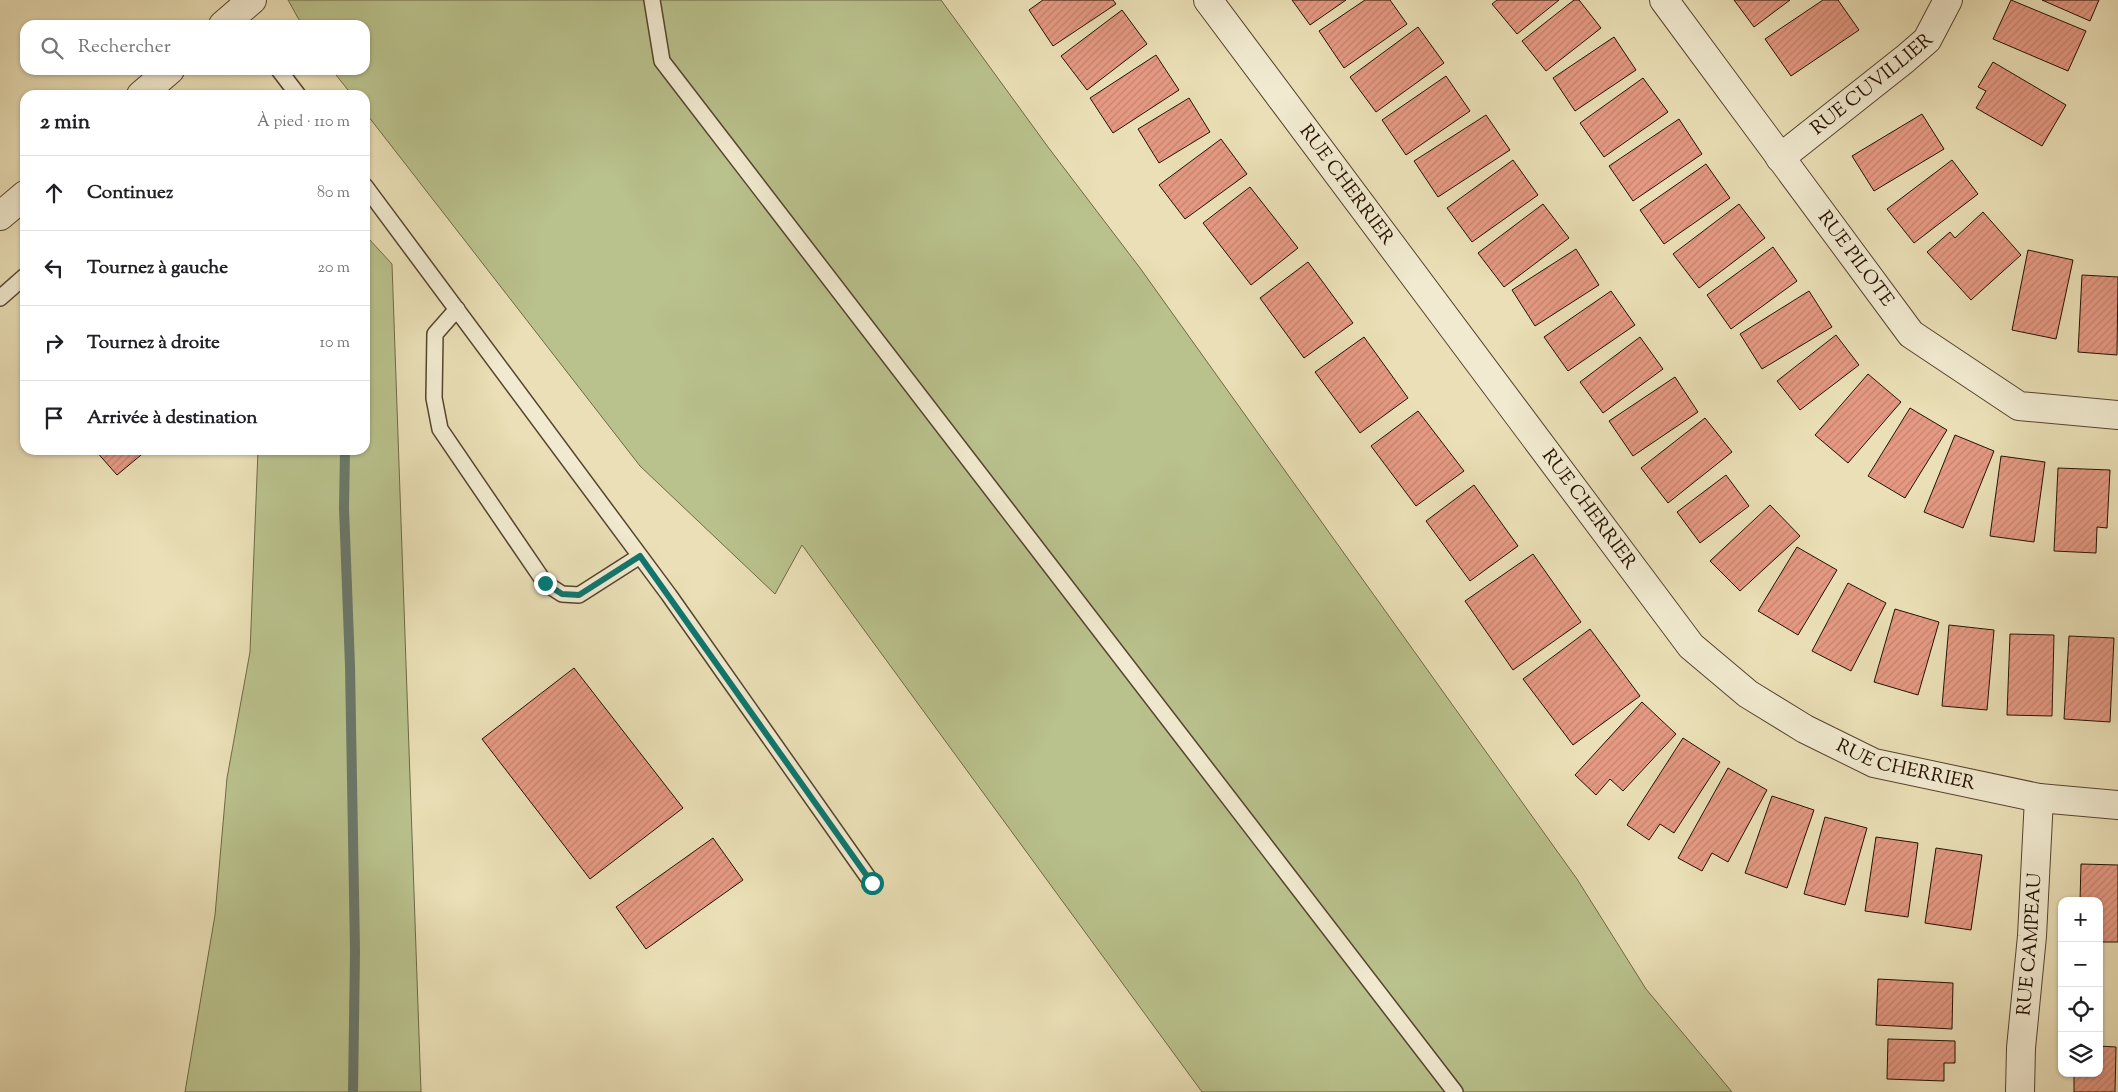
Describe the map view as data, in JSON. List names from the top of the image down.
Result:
{
  "streets": {
    "street": [
      "RUE CUVILLIER",
      "RUE CHERRIER",
      "RUE PILOTE",
      "RUE CAMPEAU"
    ]
  },
  "crossings": [
    ["RUE CUVILLIER", "RUE PILOTE"],
    ["RUE CHERRIER", "RUE CAMPEAU"]
  ],
  "page": {
    "search": "Rechercher",
    "heading": ["2 min", "À pied · 110 m"],
    "list": [
      ["Continuez", "80 m"],
      ["Tournez à gauche", "20 m"],
      ["Tournez à droite", "10 m"],
      "Arrivée à destination"
    ],
    "map_buttons": ["+", "−"]
  }
}
